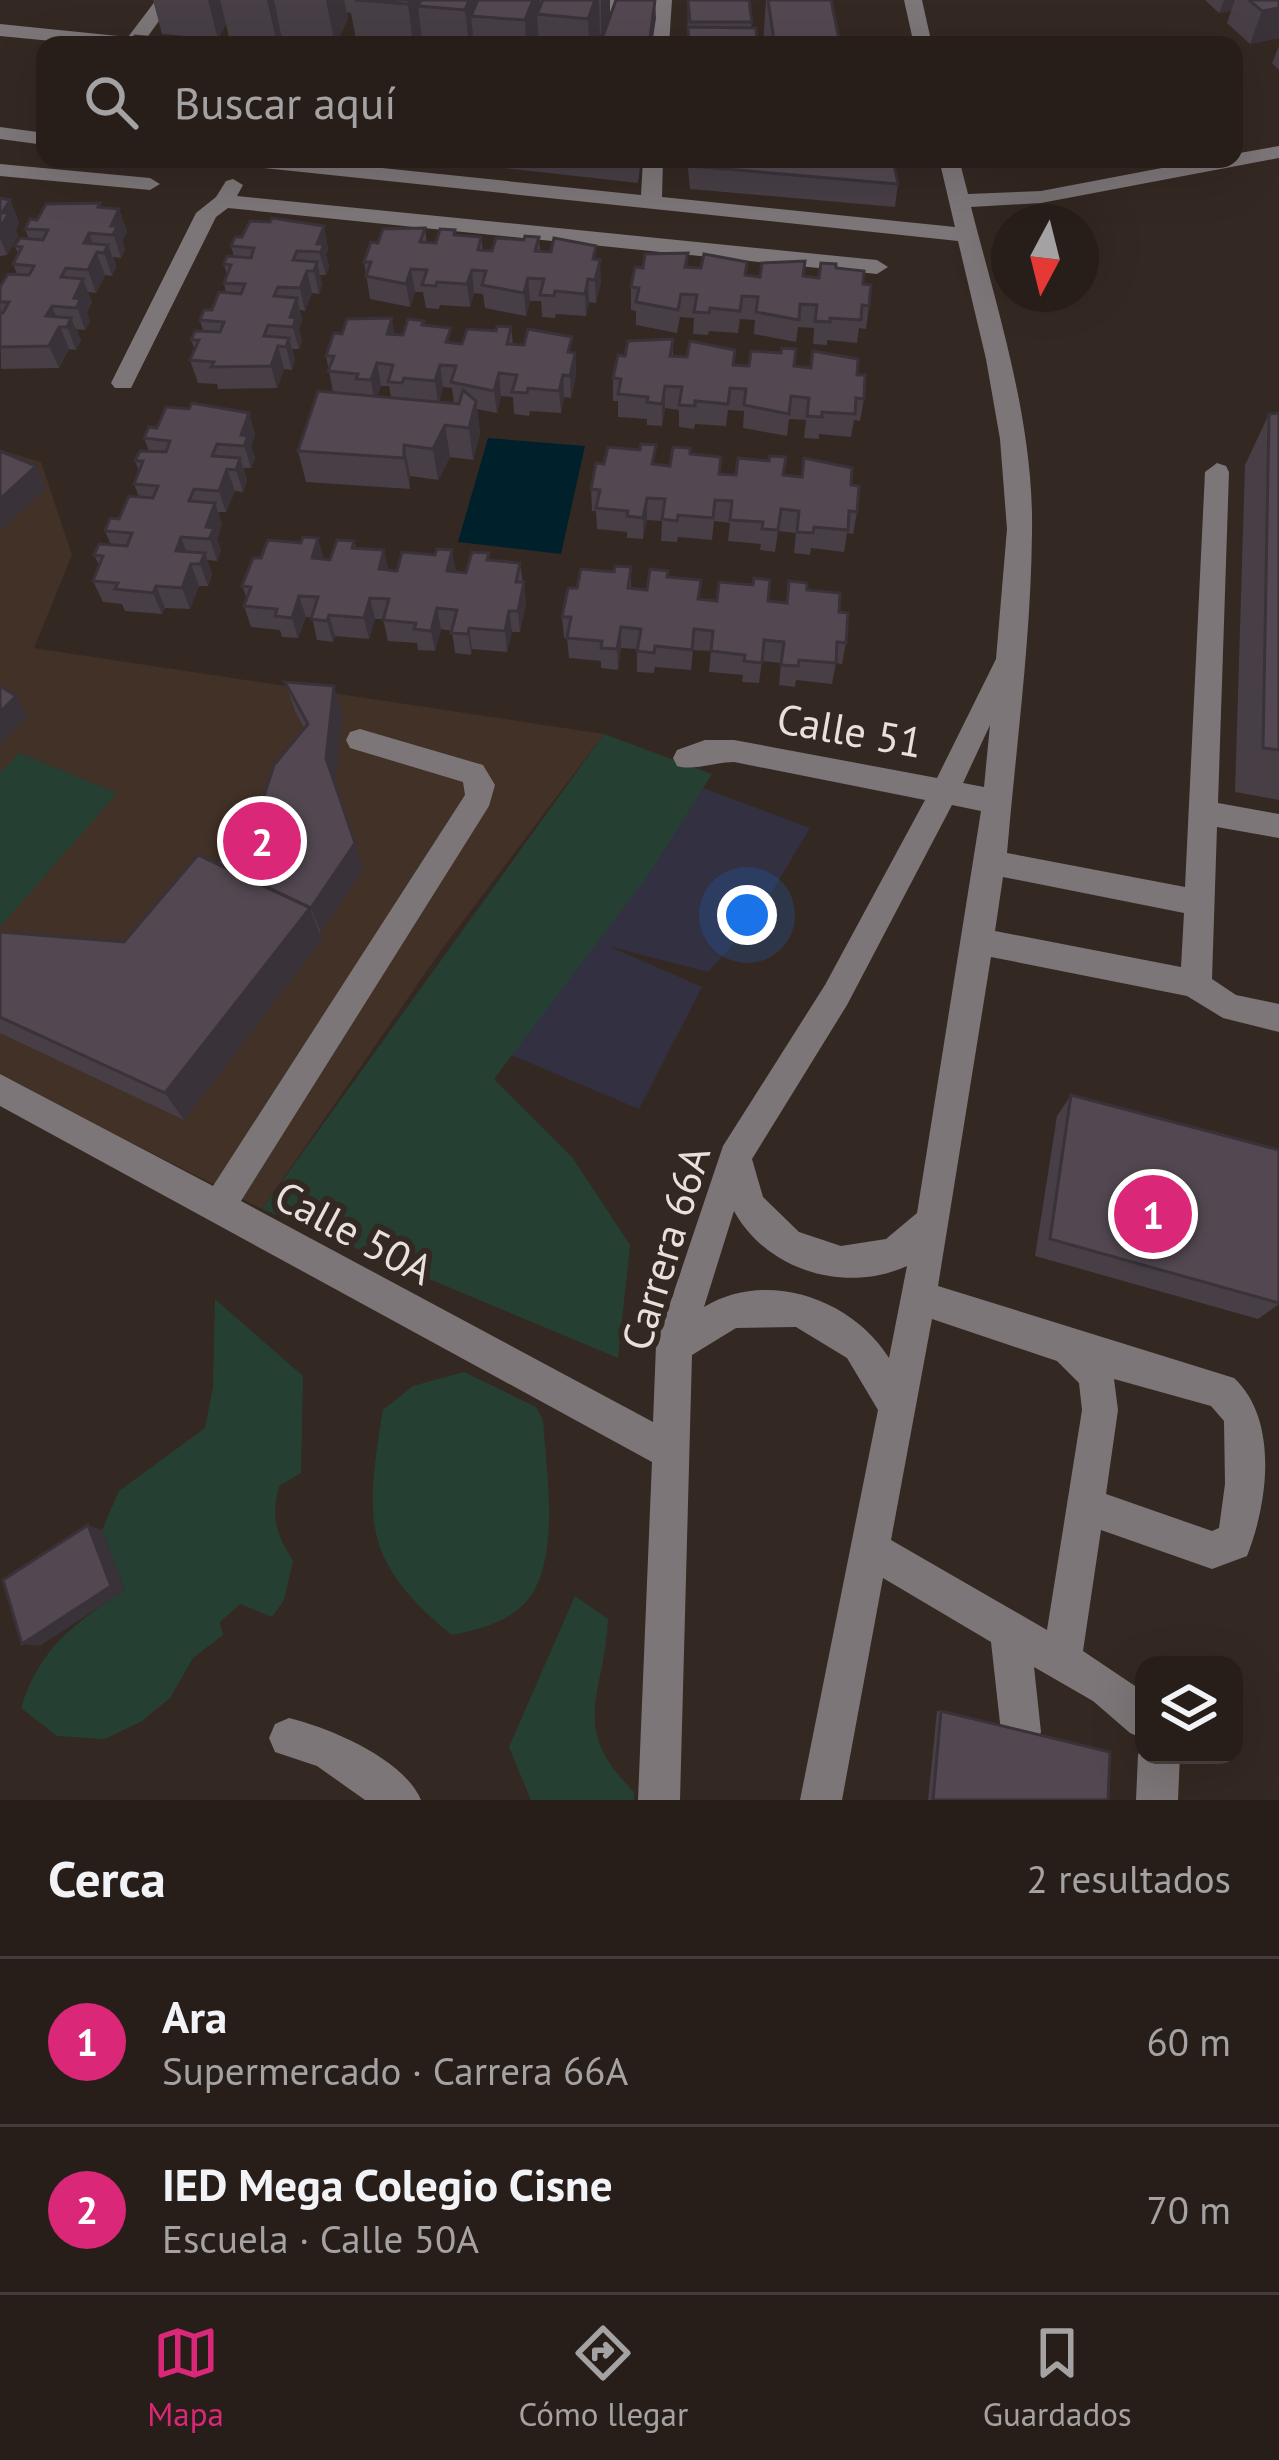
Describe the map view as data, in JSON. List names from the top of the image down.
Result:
{
  "streets": {
    "street": ["Calle 51", "Calle 50A", "Carrera 66A"]
  },
  "crossings": [
    ["Calle 51", "Carrera 66A"],
    ["Calle 50A", "Carrera 66A"]
  ],
  "north": "bottom",
  "page": {
    "search": "Buscar aquí",
    "pins": ["2", "1"],
    "heading": ["Cerca", "2 resultados"],
    "list": [
      {
        "mark": "1",
        "name": "Ara",
        "note": "Supermercado · Carrera 66A",
        "value": "60 m"
      },
      {
        "mark": "2",
        "name": "IED Mega Colegio Cisne",
        "note": "Escuela · Calle 50A",
        "value": "70 m"
      }
    ],
    "nav": ["Mapa", "Cómo llegar", "Guardados"]
  }
}
